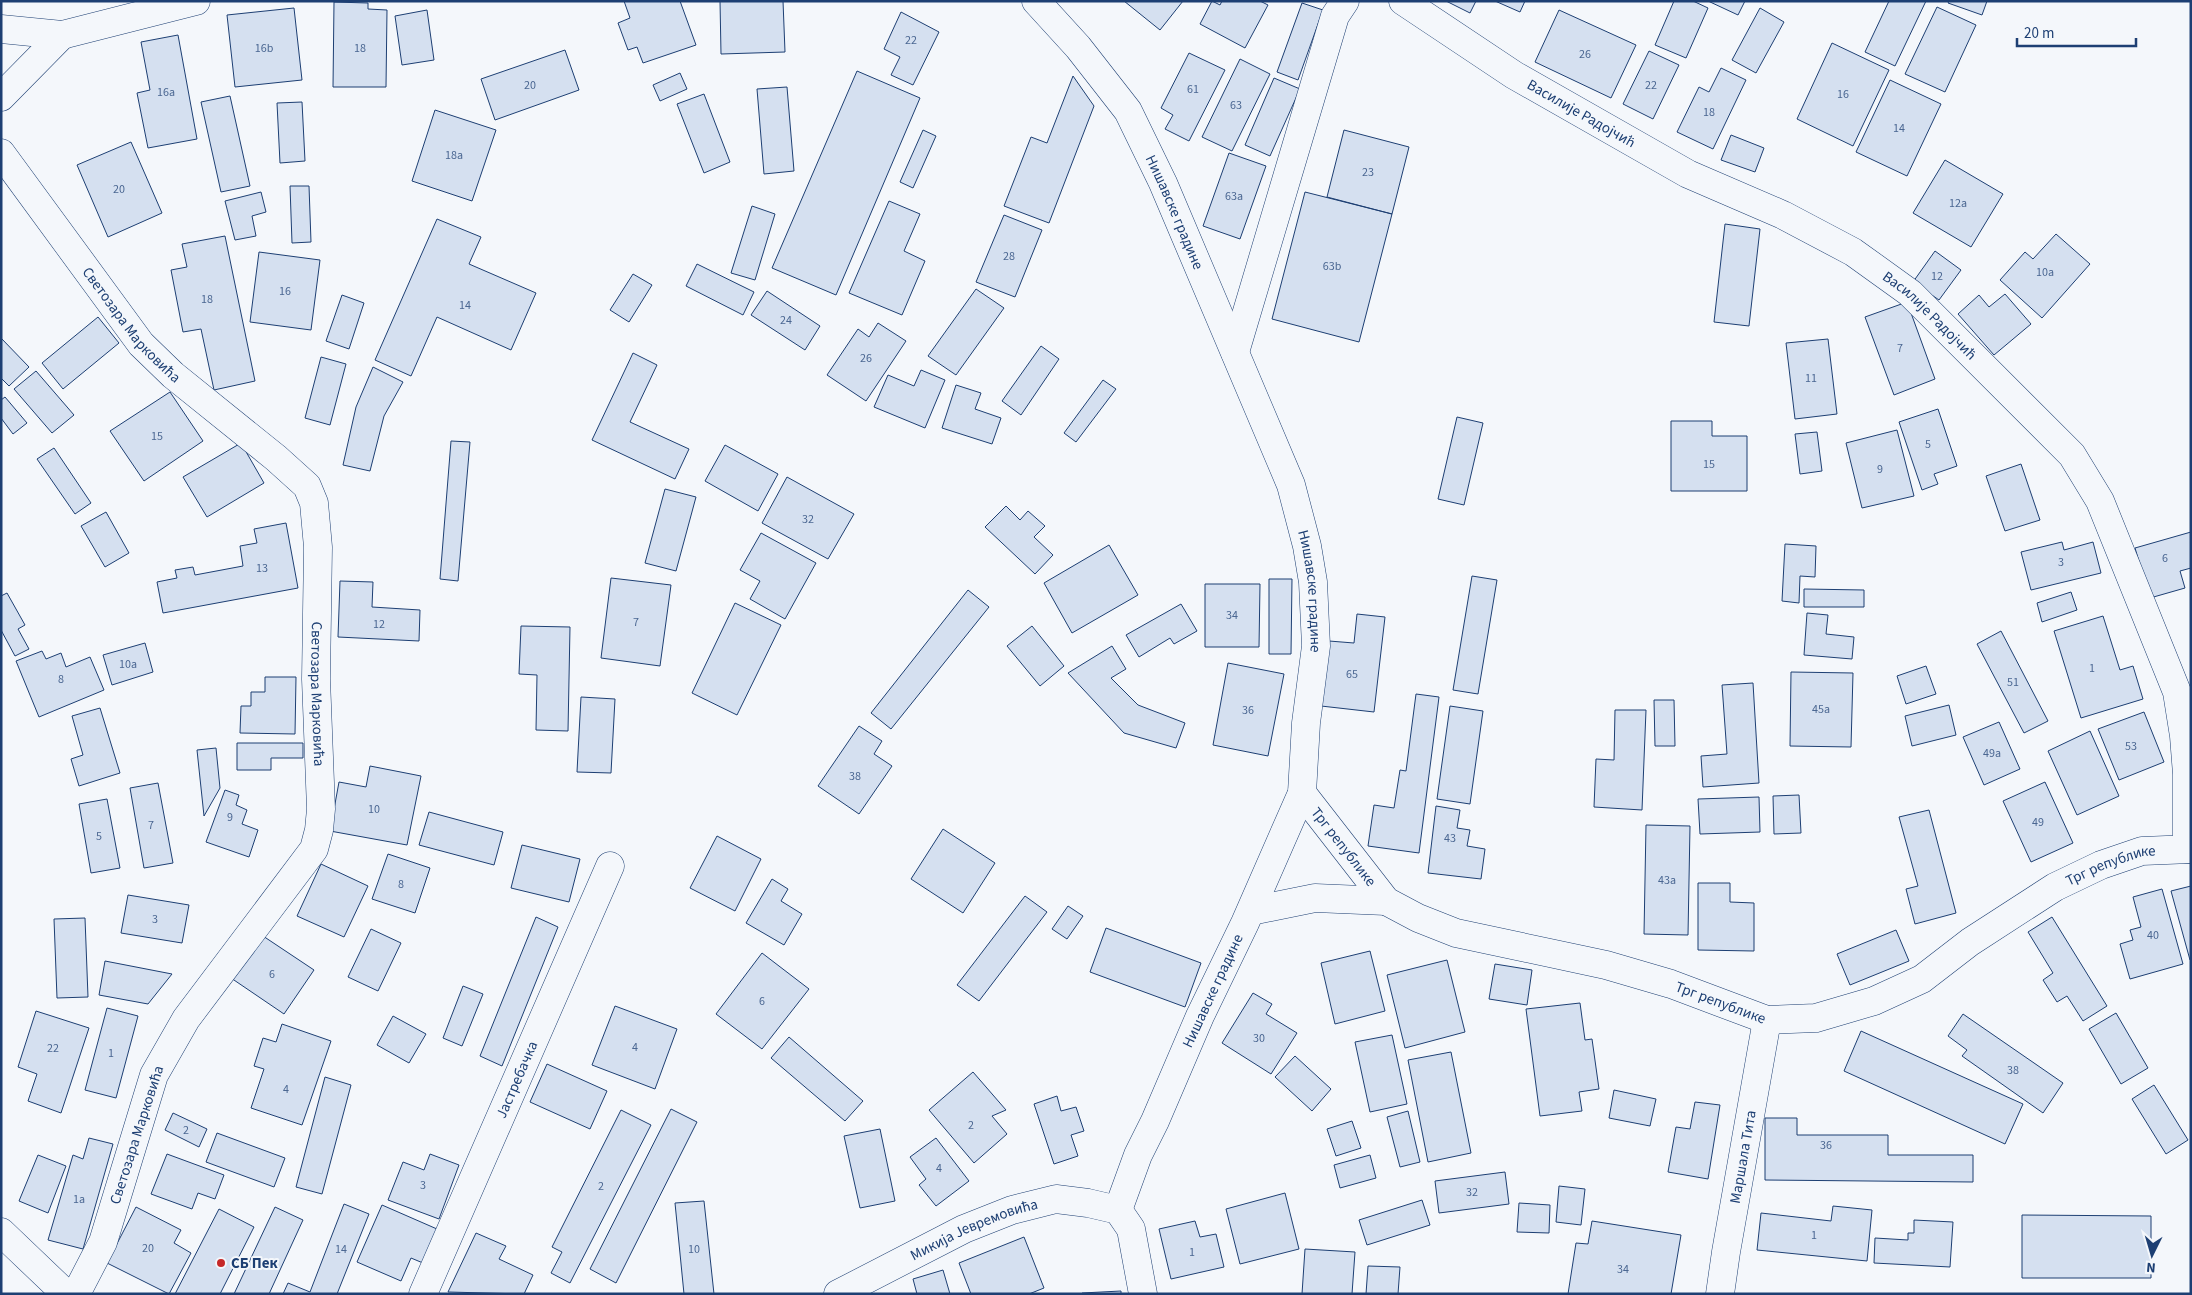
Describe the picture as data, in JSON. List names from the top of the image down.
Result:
{
  "streets": {
    "street": [
      "Василије Радојчић",
      "Нишавске градине",
      "Светозара Марковића",
      "Трг републике",
      "Јастребачка",
      "Маршала Тита",
      "Микија Јевремовића"
    ]
  },
  "crossings": [
    ["Василије Радојчић", "Трг републике"],
    ["Нишавске градине", "Трг републике"],
    ["Нишавске градине", "Микија Јевремовића"],
    ["Трг републике", "Маршала Тита"]
  ],
  "places": ["СБ Пек"],
  "house_numbers": [
    "22",
    "16b",
    "18",
    "26",
    "20",
    "22",
    "61",
    "16a",
    "16",
    "63",
    "18",
    "14",
    "18a",
    "23",
    "20",
    "63a",
    "12a",
    "28",
    "63b",
    "10a",
    "12",
    "16",
    "18",
    "14",
    "24",
    "7",
    "26",
    "11",
    "15",
    "5",
    "15",
    "9",
    "32",
    "6",
    "3",
    "13",
    "34",
    "7",
    "12",
    "10a",
    "1",
    "65",
    "8",
    "51",
    "45a",
    "36",
    "53",
    "49a",
    "38",
    "10",
    "9",
    "49",
    "7",
    "5",
    "43",
    "43a",
    "8",
    "3",
    "40",
    "6",
    "6",
    "30",
    "4",
    "22",
    "1",
    "38",
    "4",
    "2",
    "2",
    "36",
    "4",
    "3",
    "2",
    "32",
    "1a",
    "1",
    "20",
    "14",
    "10",
    "1",
    "34"
  ],
  "scale_bar": "20 m",
  "north": "bottom"
}
